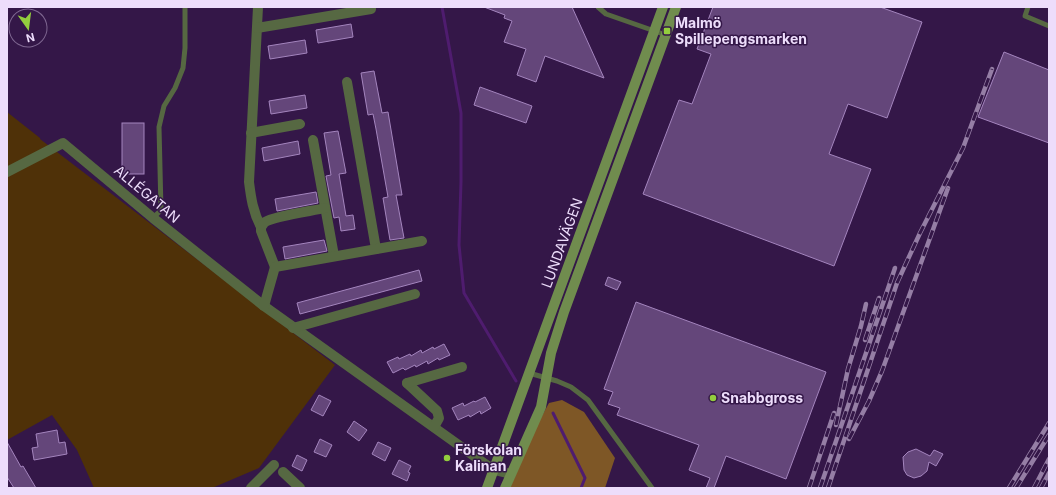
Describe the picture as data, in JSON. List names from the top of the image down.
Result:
{
  "streets": {
    "main road": ["LUNDAVÄGEN"],
    "street": ["ALLÉGATAN"]
  },
  "crossings": [
    ["ALLÉGATAN", "LUNDAVÄGEN"]
  ],
  "places": {
    "transit": ["Malmö Spillepengsmarken"],
    "other": ["Snabbgross", "Förskolan Kalinan"]
  },
  "north": "bottom"
}
